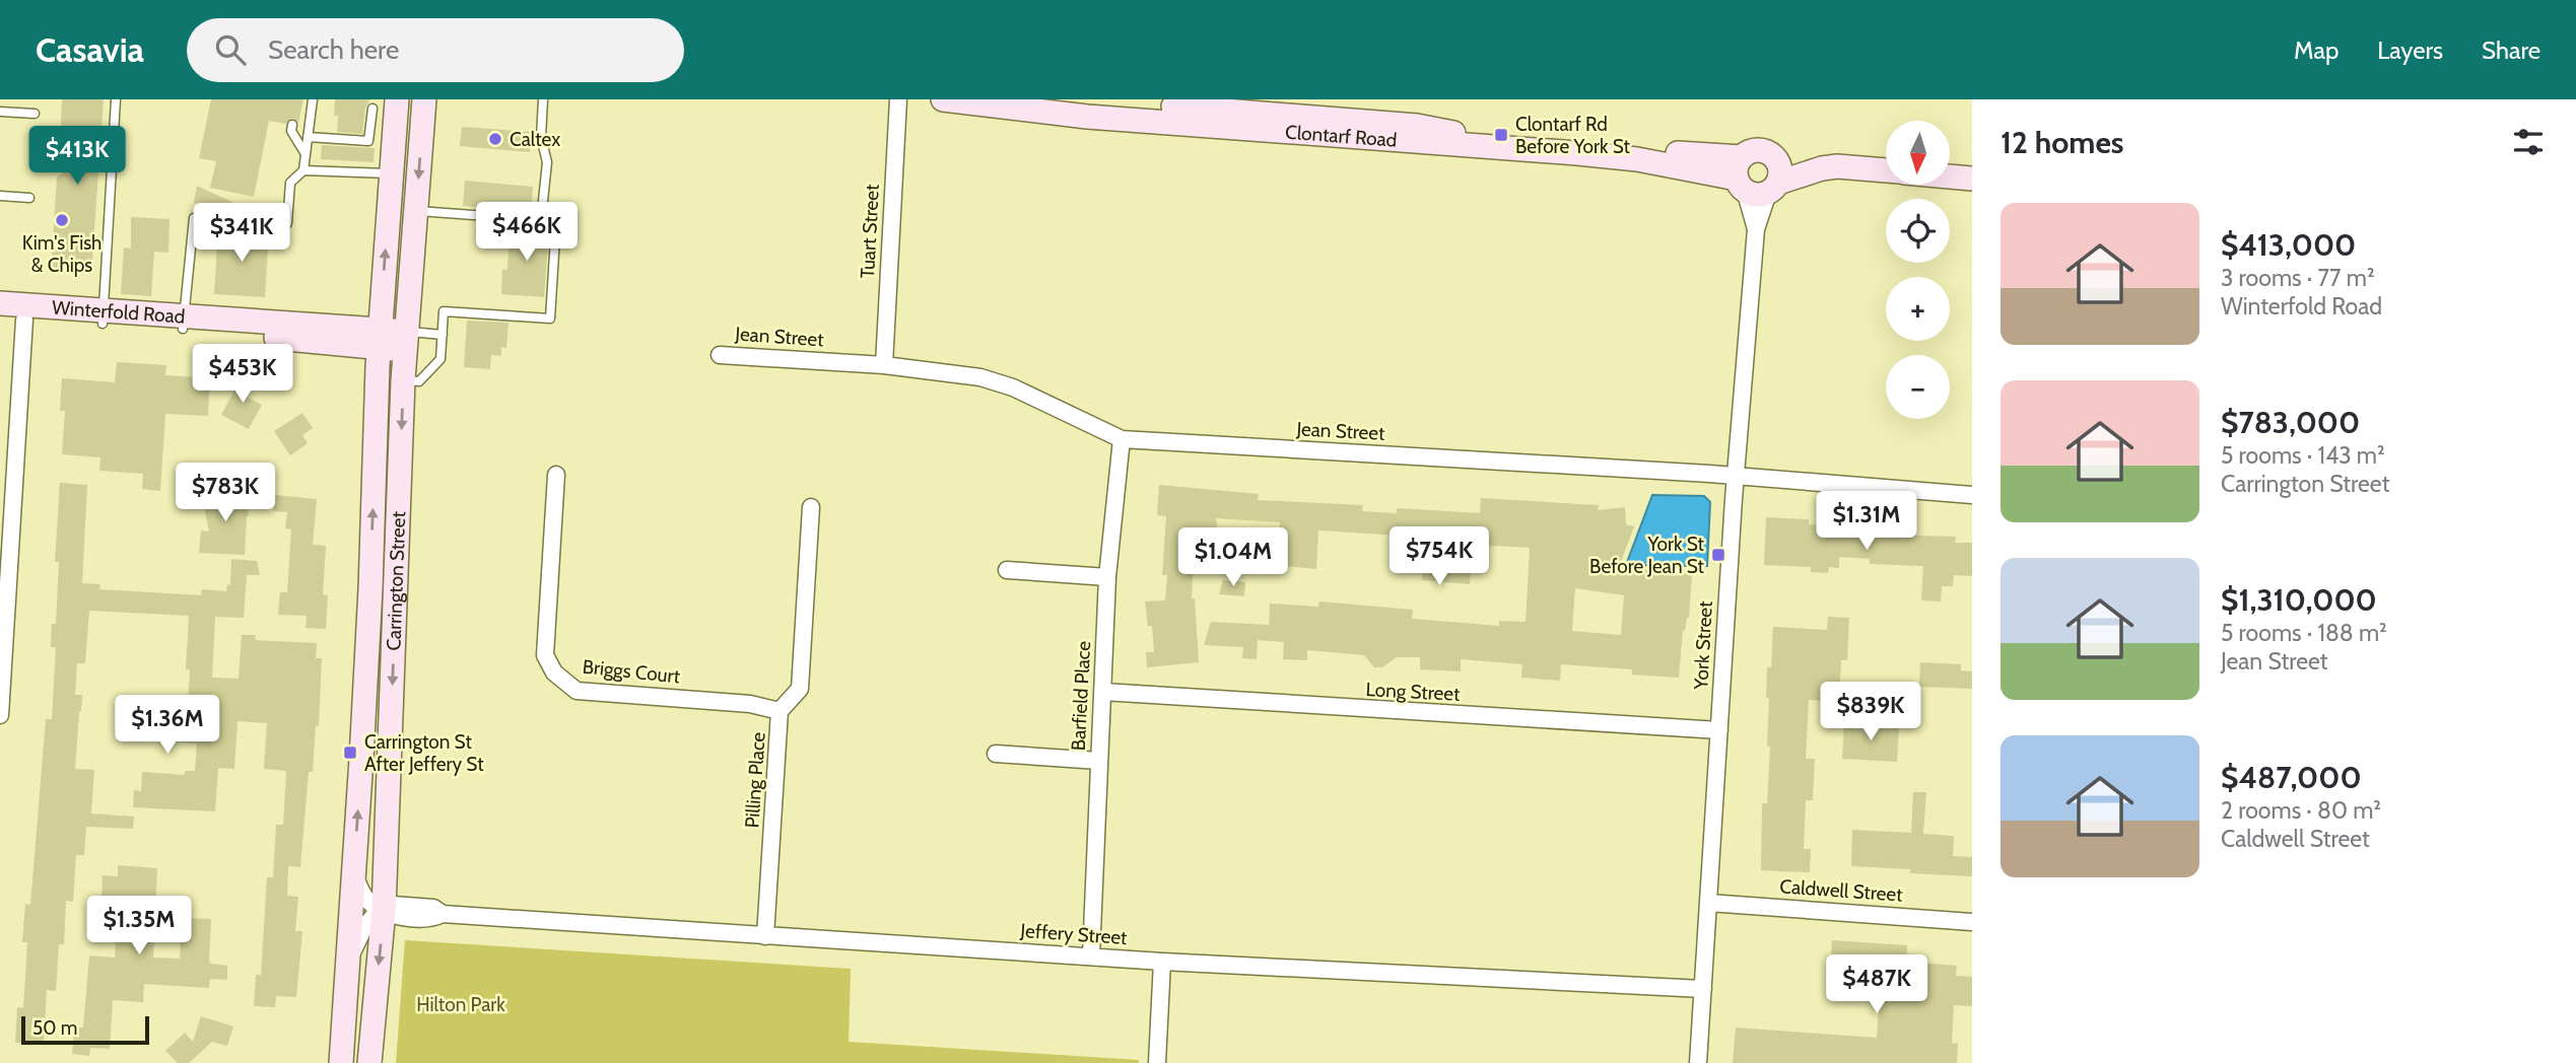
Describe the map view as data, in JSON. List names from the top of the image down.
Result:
{
  "streets": {
    "main road": ["Clontarf Road", "Winterfold Road", "Carrington Street"],
    "street": [
      "Tuart Street",
      "Jean Street",
      "York Street",
      "Briggs Court",
      "Long Street",
      "Barfield Place",
      "Pilling Place",
      "Caldwell Street",
      "Jeffery Street"
    ]
  },
  "crossings": [
    ["Clontarf Road", "York Street"],
    ["Tuart Street", "Jean Street"],
    ["Winterfold Road", "Carrington Street"],
    ["Jean Street", "York Street"],
    ["Jean Street", "Barfield Place"],
    ["Carrington Street", "Jeffery Street"],
    ["York Street", "Long Street"],
    ["York Street", "Caldwell Street"],
    ["York Street", "Jeffery Street"],
    ["Briggs Court", "Pilling Place"],
    ["Long Street", "Barfield Place"],
    ["Barfield Place", "Jeffery Street"],
    ["Pilling Place", "Jeffery Street"]
  ],
  "parks": ["Hilton Park"],
  "places": {
    "transit": ["Clontarf Rd Before York St", "York St Before Jean St", "Carrington St After Jeffery St"],
    "other": ["Caltex", "Kim's Fish & Chips"]
  },
  "scale_bar": "50 m",
  "north": "bottom",
  "page": {
    "header": "Casavia",
    "search": "Search here",
    "nav": ["Map", "Layers", "Share"],
    "heading": "12 homes",
    "map_buttons": ["+", "−"],
    "price": [
      "$413K",
      "$466K",
      "$341K",
      "$453K",
      "$783K",
      "$1.31M",
      "$754K",
      "$1.04M",
      "$839K",
      "$1.36M",
      "$1.35M",
      "$487K"
    ],
    "list": [
      {
        "name": "$413,000",
        "note": "3 rooms · 77 m² · Winterfold Road"
      },
      {
        "name": "$783,000",
        "note": "5 rooms · 143 m² · Carrington Street"
      },
      {
        "name": "$1,310,000",
        "note": "5 rooms · 188 m² · Jean Street"
      },
      {
        "name": "$487,000",
        "note": "2 rooms · 80 m² · Caldwell Street"
      }
    ],
    "scale": "50 m"
  }
}
